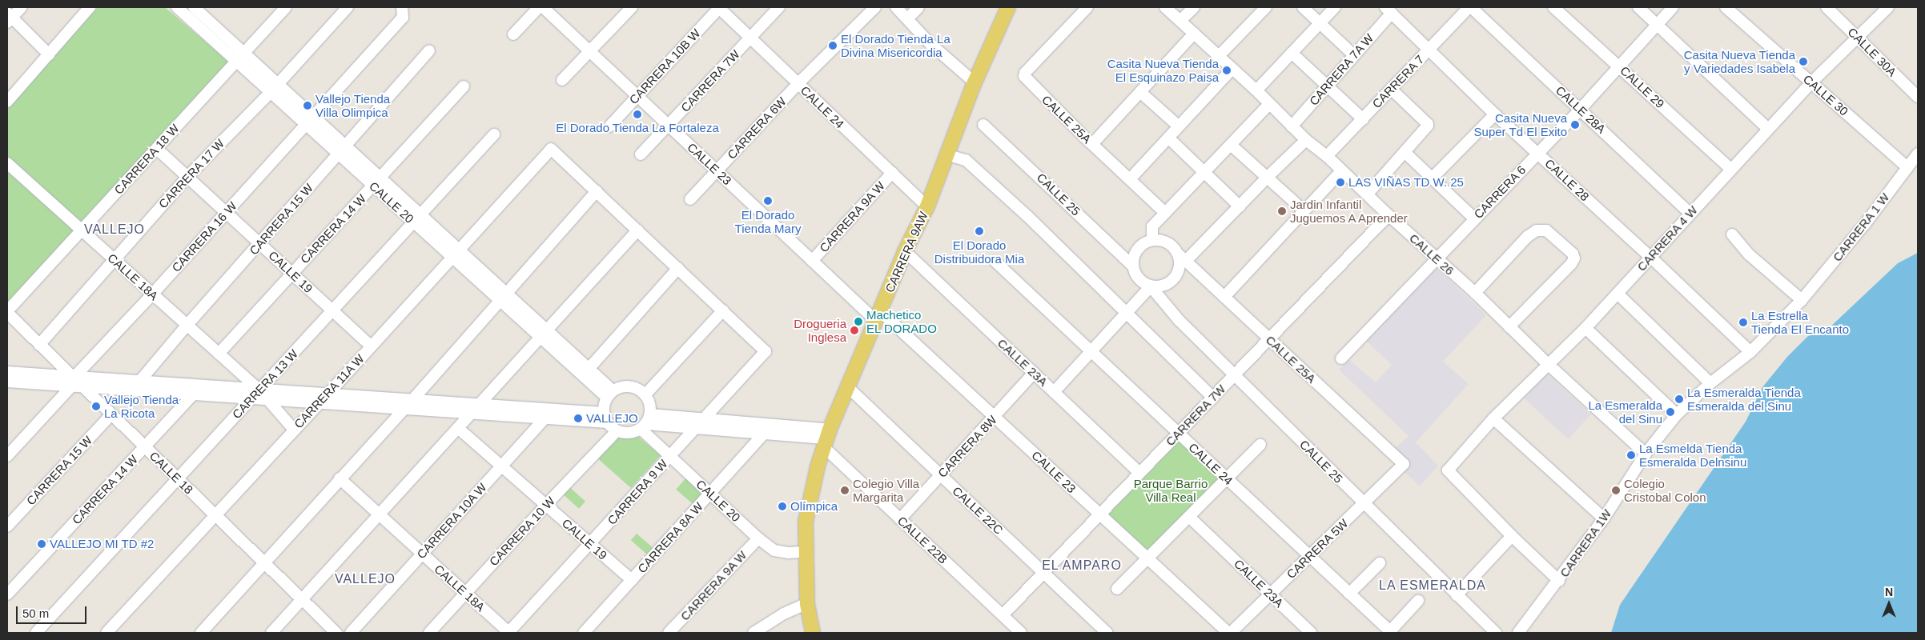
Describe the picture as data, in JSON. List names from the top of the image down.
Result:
{
  "streets": {
    "main road": ["CARRERA 9AW"],
    "street": [
      "CALLE 30A",
      "CARRERA 10B W",
      "CARRERA 7A W",
      "CARRERA 7W",
      "CARRERA 7",
      "CALLE 29",
      "CALLE 30",
      "CALLE 24",
      "CALLE 28A",
      "CALLE 25A",
      "CARRERA 6W",
      "CARRERA 18 W",
      "CALLE 23",
      "CARRERA 17 W",
      "CALLE 28",
      "CARRERA 6",
      "CALLE 25",
      "CALLE 20",
      "CARRERA 9A W",
      "CARRERA 15 W",
      "CARRERA 1 W",
      "CARRERA 14 W",
      "CARRERA 16 W",
      "CARRERA 4 W",
      "CALLE 26",
      "CALLE 19",
      "CALLE 18A",
      "CALLE 23A",
      "CARRERA 13 W",
      "CARRERA 11A W",
      "CARRERA 8W",
      "CALLE 18",
      "CARRERA 9 W",
      "CALLE 22C",
      "CARRERA 10A W",
      "CARRERA 10 W",
      "CARRERA 8A W",
      "CALLE 22B",
      "CARRERA 1W",
      "CARRERA 5W"
    ]
  },
  "crossings": [
    ["CALLE 30A", "CARRERA 4 W"],
    ["CARRERA 10B W", "CALLE 24"],
    ["CARRERA 10B W", "CALLE 23"],
    ["CARRERA 7A W", "CALLE 28"],
    ["CARRERA 7A W", "CALLE 26"],
    ["CARRERA 7W", "CALLE 24"],
    ["CARRERA 7W", "CALLE 25A"],
    ["CARRERA 7W", "CALLE 23"],
    ["CARRERA 7W", "CALLE 25"],
    ["CARRERA 7W", "CALLE 26"],
    ["CARRERA 7W", "CALLE 23A"],
    ["CARRERA 7W", "CALLE 22C"],
    ["CARRERA 7W", "CALLE 22B"],
    ["CARRERA 7", "CALLE 28A"],
    ["CARRERA 7", "CALLE 28"],
    ["CARRERA 7", "CALLE 26"],
    ["CALLE 29", "CARRERA 6"],
    ["CALLE 29", "CARRERA 4 W"],
    ["CALLE 30", "CARRERA 1 W"],
    ["CALLE 30", "CARRERA 4 W"],
    ["CALLE 24", "CARRERA 6W"],
    ["CALLE 24", "CARRERA 9A W"],
    ["CALLE 24", "CARRERA 9AW"],
    ["CALLE 24", "CARRERA 5W"],
    ["CALLE 28A", "CARRERA 6"],
    ["CALLE 28A", "CARRERA 4 W"],
    ["CALLE 25A", "CALLE 25"],
    ["CALLE 25A", "CARRERA 5W"],
    ["CARRERA 6W", "CALLE 23"],
    ["CARRERA 18 W", "CALLE 20"],
    ["CARRERA 18 W", "CALLE 19"],
    ["CARRERA 18 W", "CALLE 18A"],
    ["CALLE 23", "CARRERA 9A W"],
    ["CALLE 23", "CARRERA 9AW"],
    ["CALLE 23", "CARRERA 8W"],
    ["CALLE 23", "CARRERA 5W"],
    ["CARRERA 17 W", "CALLE 20"],
    ["CARRERA 17 W", "CALLE 19"],
    ["CARRERA 17 W", "CALLE 18A"],
    ["CALLE 28", "CARRERA 6"],
    ["CALLE 28", "CARRERA 4 W"],
    ["CALLE 28", "CARRERA 1W"],
    ["CARRERA 6", "CALLE 26"],
    ["CALLE 25", "CARRERA 5W"],
    ["CALLE 20", "CARRERA 9A W"],
    ["CALLE 20", "CARRERA 15 W"],
    ["CALLE 20", "CARRERA 14 W"],
    ["CALLE 20", "CARRERA 16 W"],
    ["CALLE 20", "CARRERA 9AW"],
    ["CALLE 20", "CARRERA 13 W"],
    ["CALLE 20", "CARRERA 11A W"],
    ["CALLE 20", "CARRERA 9 W"],
    ["CALLE 20", "CARRERA 10 W"],
    ["CALLE 20", "CARRERA 8A W"],
    ["CARRERA 15 W", "CALLE 19"],
    ["CARRERA 15 W", "CALLE 18A"],
    ["CARRERA 15 W", "CALLE 18"],
    ["CARRERA 1 W", "CARRERA 1W"],
    ["CARRERA 14 W", "CALLE 19"],
    ["CARRERA 14 W", "CALLE 18A"],
    ["CARRERA 14 W", "CALLE 18"],
    ["CARRERA 16 W", "CALLE 19"],
    ["CARRERA 16 W", "CALLE 18A"],
    ["CARRERA 4 W", "CALLE 26"],
    ["CARRERA 9AW", "CALLE 23A"],
    ["CARRERA 9AW", "CALLE 22C"],
    ["CARRERA 9AW", "CALLE 22B"],
    ["CALLE 26", "CARRERA 1W"],
    ["CALLE 19", "CARRERA 13 W"],
    ["CALLE 19", "CARRERA 11A W"],
    ["CALLE 19", "CARRERA 9 W"],
    ["CALLE 19", "CARRERA 10A W"],
    ["CALLE 19", "CARRERA 10 W"],
    ["CALLE 19", "CARRERA 8A W"],
    ["CALLE 18A", "CARRERA 13 W"],
    ["CALLE 18A", "CARRERA 9 W"],
    ["CALLE 18A", "CARRERA 10A W"],
    ["CALLE 18A", "CARRERA 10 W"],
    ["CALLE 23A", "CARRERA 8W"],
    ["CALLE 23A", "CARRERA 5W"],
    ["CARRERA 13 W", "CALLE 18"],
    ["CARRERA 11A W", "CALLE 18"],
    ["CARRERA 8W", "CALLE 22C"],
    ["CARRERA 8W", "CALLE 22B"]
  ],
  "districts": [
    "VALLEJO",
    "EL AMPARO",
    "VALLEJO",
    "LA ESMERALDA"
  ],
  "parks": ["Parque Barrio Villa Real"],
  "places": [
    "El Dorado Tienda La Divina Misericordia",
    "Casita Nueva Tienda y Variedades Isabela",
    "Casita Nueva Tienda El Esquinazo Paisa",
    "Vallejo Tienda Villa Olimpica",
    "El Dorado Tienda La Fortaleza",
    "Casita Nueva Super Td El Exito",
    "LAS VIÑAS TD W. 25",
    "El Dorado Tienda Mary",
    "Jardin Infantil Juguemos A Aprender",
    "El Dorado Distribuidora Mia",
    "Machetico EL DORADO",
    "La Estrella Tienda El Encanto",
    "Drogueria Inglesa",
    "La Esmeralda Tienda Esmeralda del Sinu",
    "Vallejo Tienda La Ricota",
    "La Esmeralda del Sinu",
    "VALLEJO",
    "La Esmelda Tienda Esmeralda Delnsinu",
    "Colegio Villa Margarita",
    "Colegio Cristobal Colon",
    "Olímpica",
    "VALLEJO MI TD #2"
  ],
  "scale_bar": "50 m",
  "north": "top"
}
